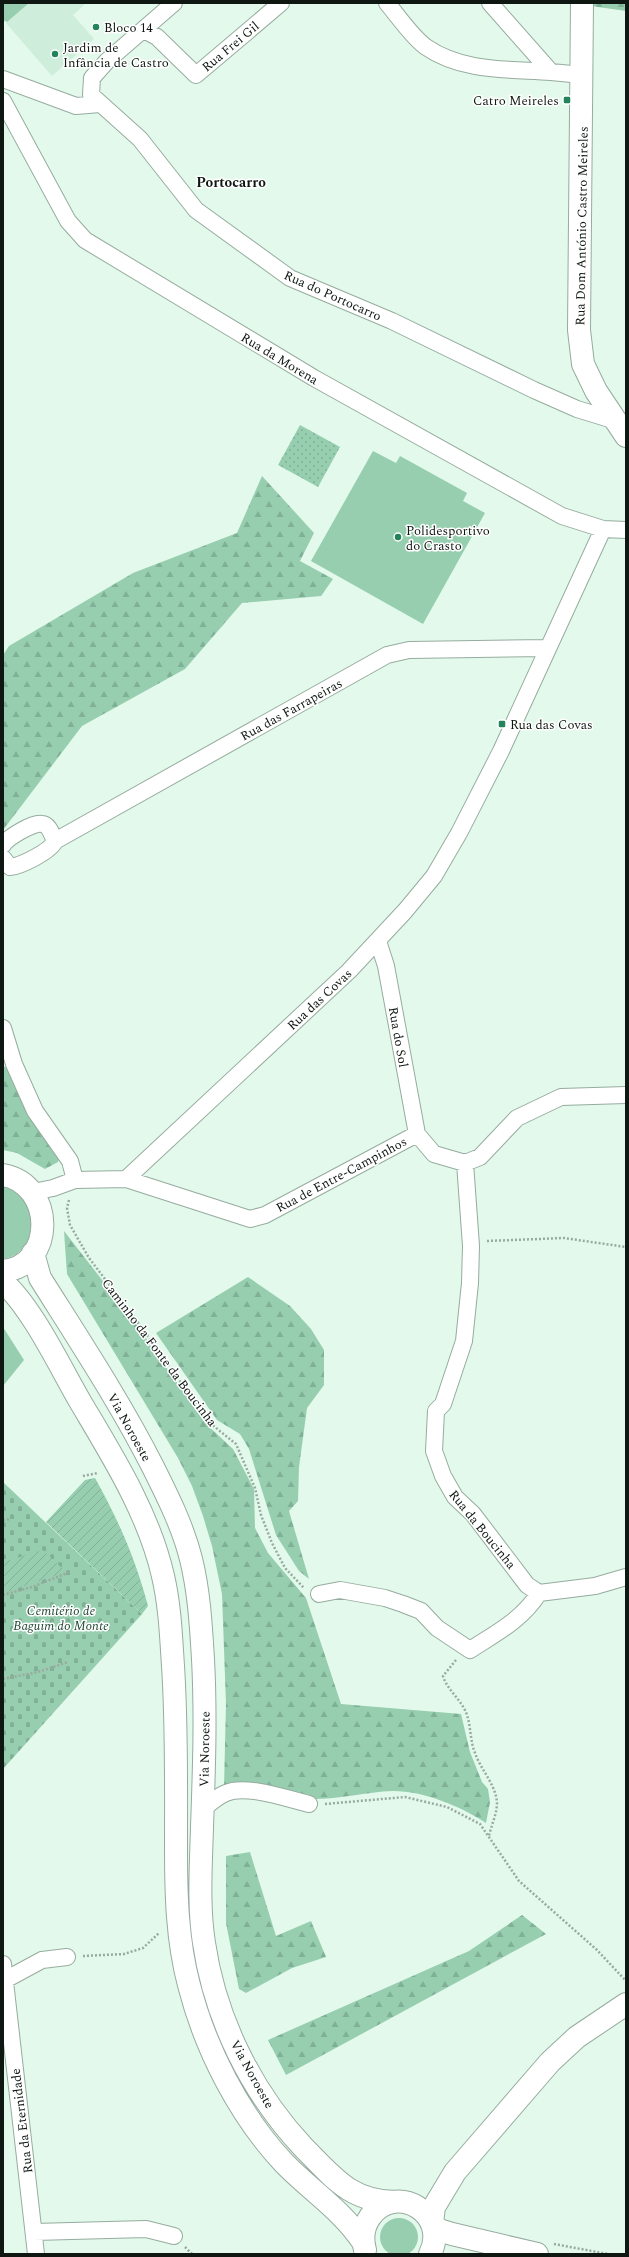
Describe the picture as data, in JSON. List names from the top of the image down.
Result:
{
  "streets": {
    "main road": ["Rua Dom António Castro Meireles", "Via Noroeste"],
    "street": [
      "Rua Frei Gil",
      "Rua do Portocarro",
      "Rua da Morena",
      "Rua das Farrapeiras",
      "Rua das Covas",
      "Rua do Sol",
      "Rua de Entre-Campinhos",
      "Rua da Boucinha",
      "Rua da Eternidade"
    ],
    "path": ["Caminho da Fonte da Boucinha"]
  },
  "crossings": [
    ["Rua Dom António Castro Meireles", "Rua do Portocarro"],
    ["Rua da Morena", "Rua das Covas"],
    ["Rua das Farrapeiras", "Rua das Covas"],
    ["Rua das Covas", "Rua do Sol"],
    ["Rua das Covas", "Rua de Entre-Campinhos"],
    ["Rua do Sol", "Rua de Entre-Campinhos"],
    ["Rua de Entre-Campinhos", "Rua da Boucinha"]
  ],
  "districts": ["Portocarro"],
  "parks": ["Cemitério de Baguim do Monte"],
  "places": {
    "other": ["Bloco 14", "Jardim de Infância de Castro", "Polidesportivo do Crasto"],
    "transit": ["Catro Meireles", "Rua das Covas"]
  }
}
